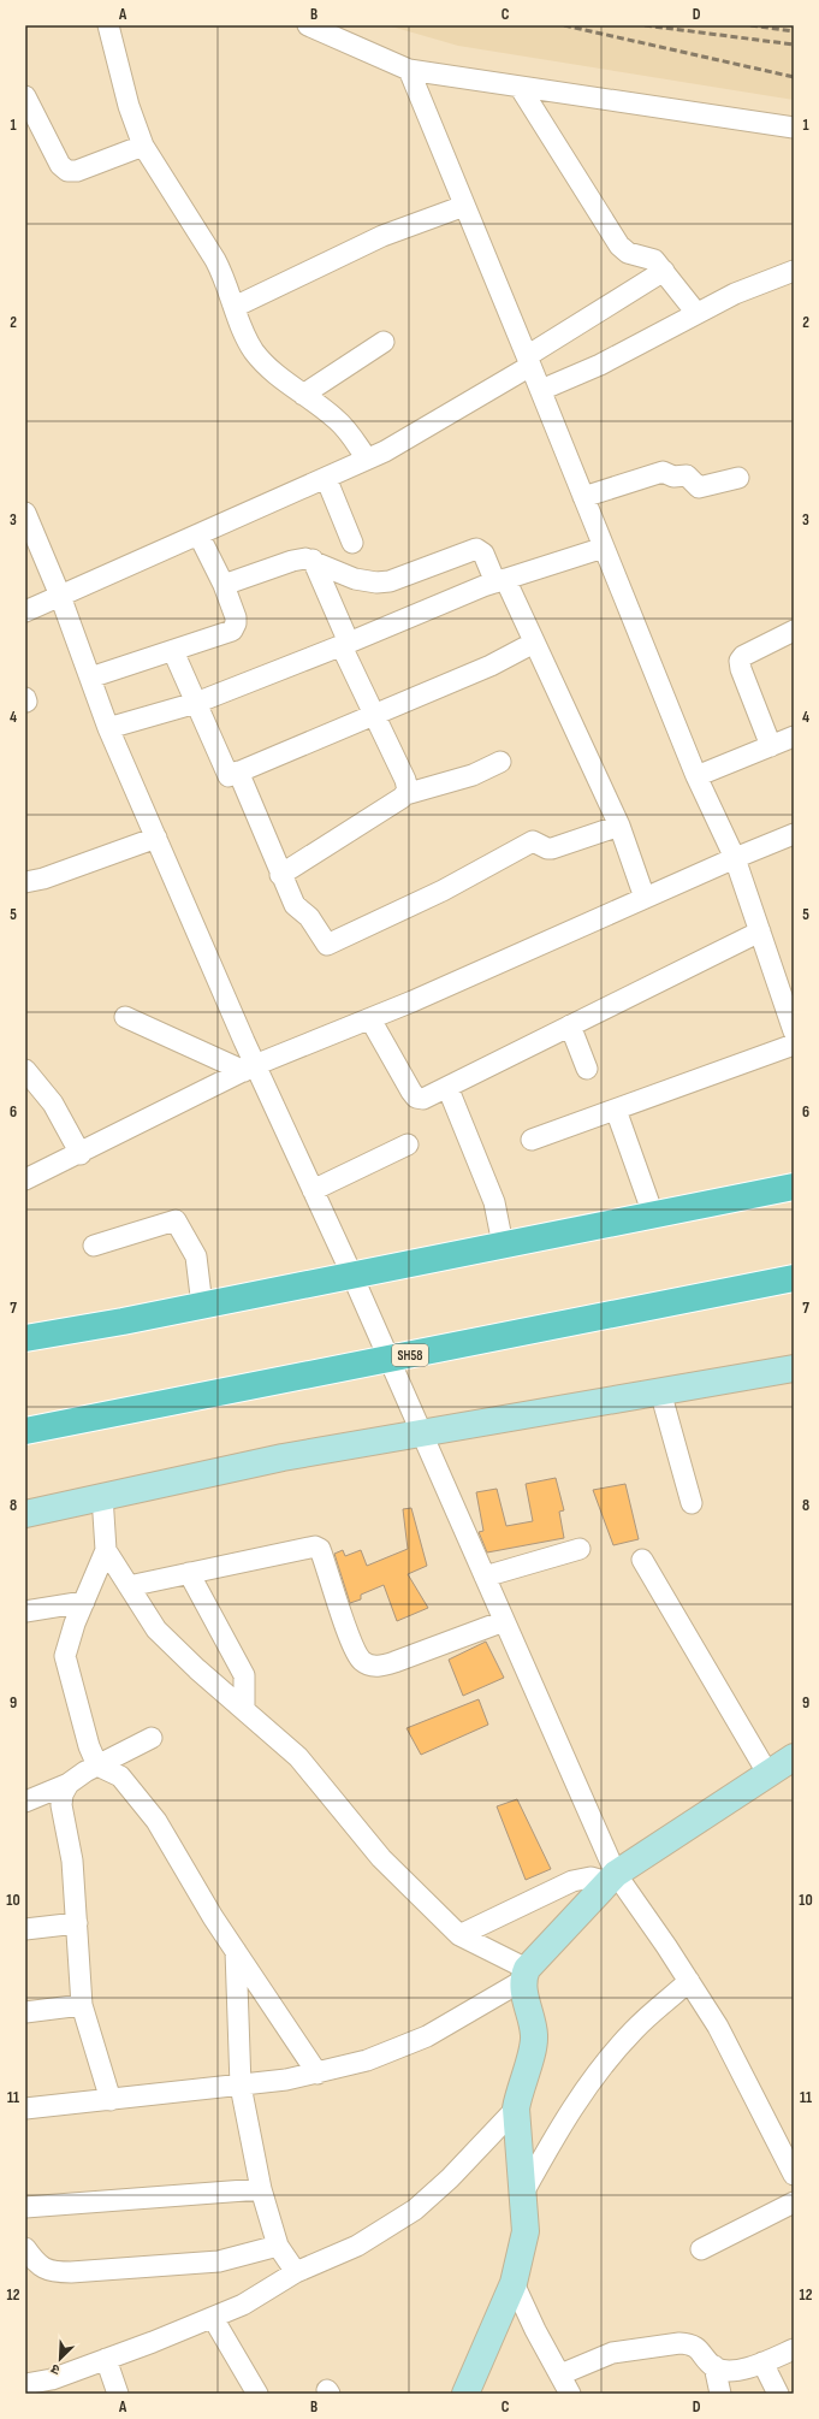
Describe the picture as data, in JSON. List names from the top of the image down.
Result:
{
  "streets": {
    "main road": ["SH58"]
  },
  "north": "bottom left",
  "grid": {
    "columns": [
      "A",
      "B",
      "C",
      "D"
    ],
    "rows": [
      "1",
      "2",
      "3",
      "4",
      "5",
      "6",
      "7",
      "8",
      "9",
      "10",
      "11",
      "12"
    ]
  }
}
